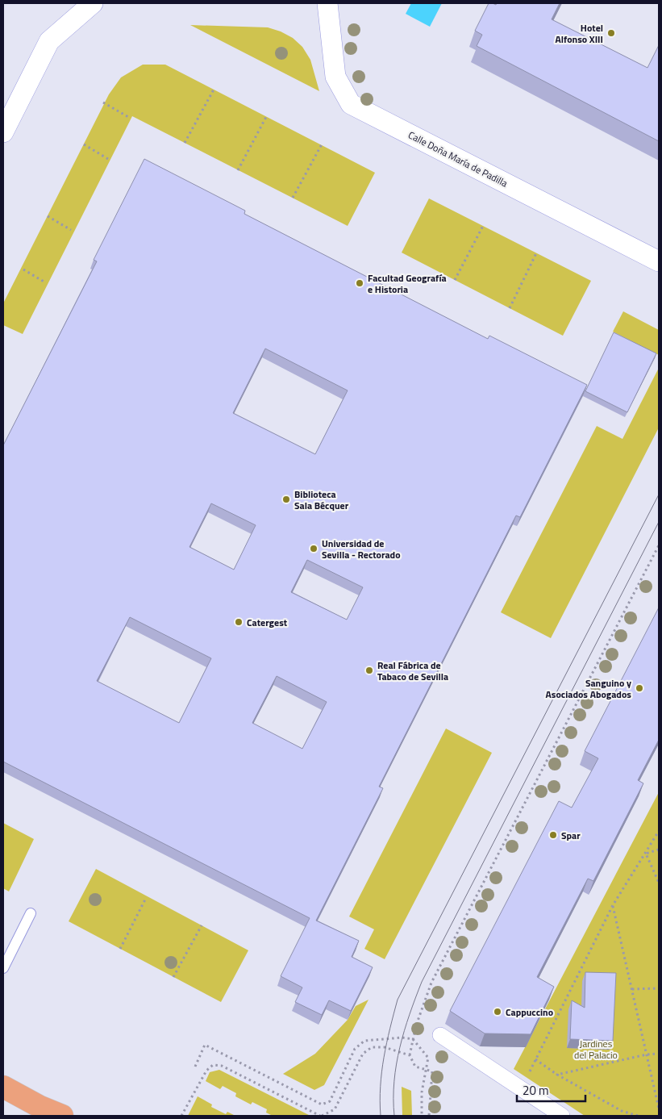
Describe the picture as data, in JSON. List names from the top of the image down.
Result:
{
  "streets": {
    "street": ["Calle Doña María de Padilla"]
  },
  "parks": ["Jardines del Palacio"],
  "places": [
    "Hotel Alfonso XIII",
    "Facultad Geografía e Historia",
    "Biblioteca Sala Bécquer",
    "Universidad de Sevilla - Rectorado",
    "Catergest",
    "Real Fábrica de Tabaco de Sevilla",
    "Sanguino y Asociados Abogados",
    "Spar",
    "Cappuccino"
  ],
  "scale_bar": "20 m"
}
